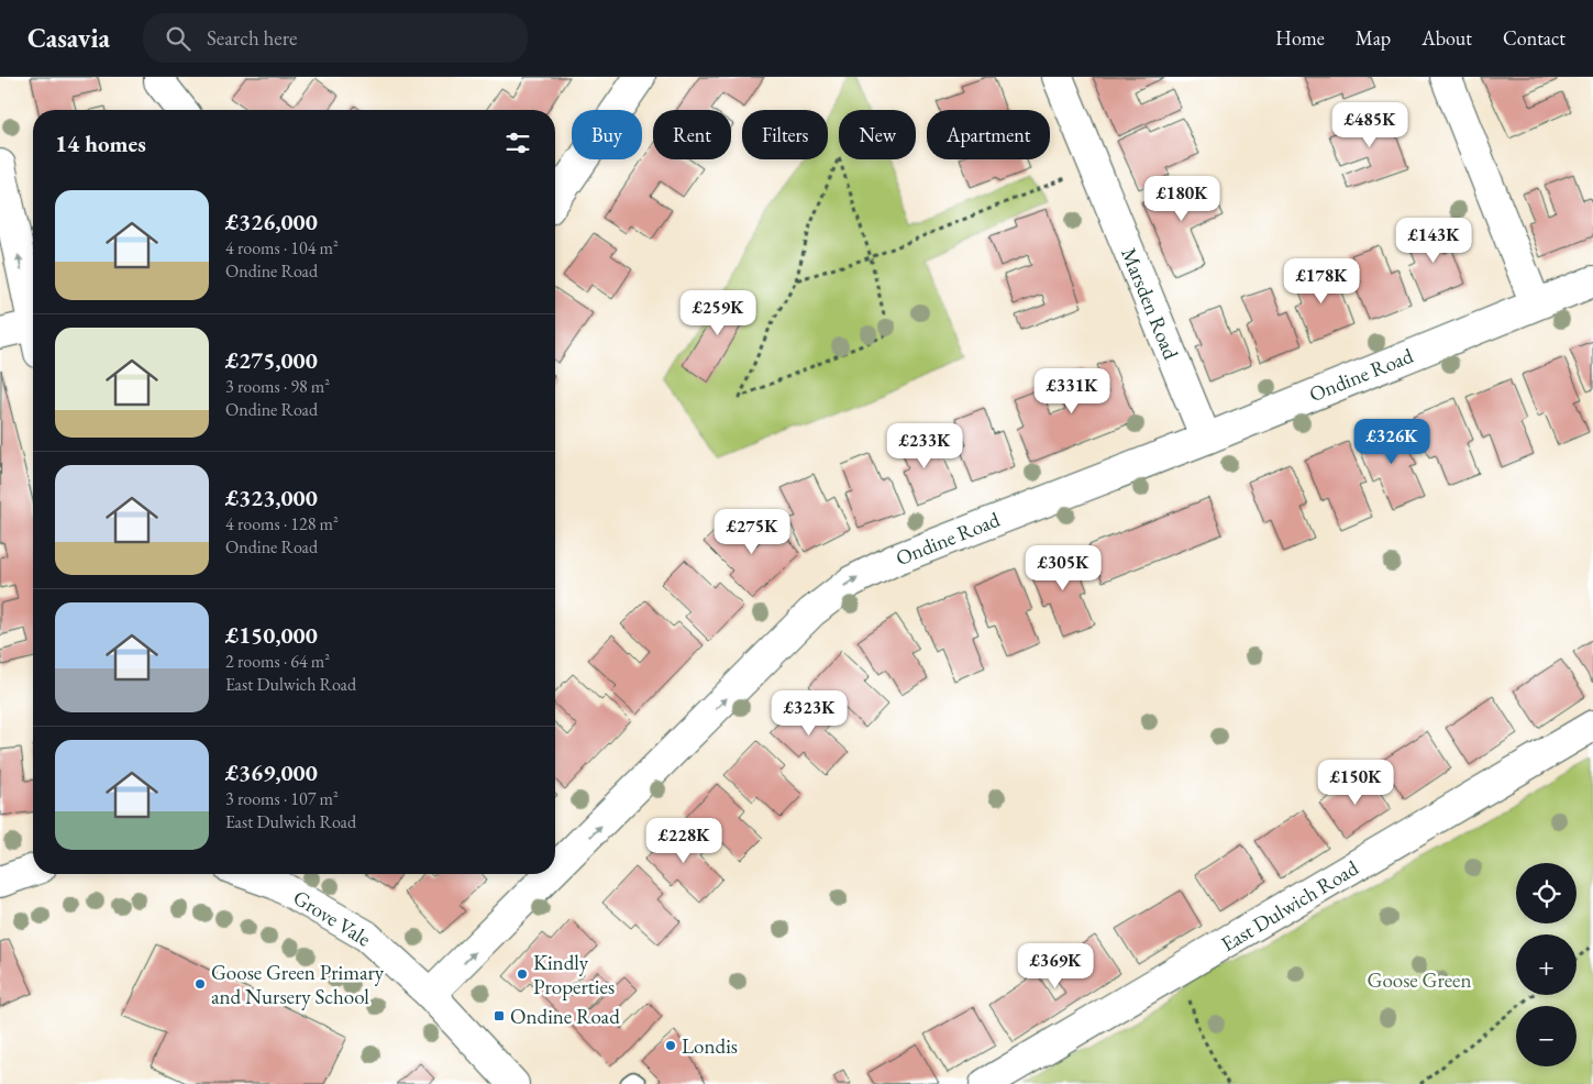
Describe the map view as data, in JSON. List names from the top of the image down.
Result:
{
  "streets": {
    "street": [
      "Marsden Road",
      "Ondine Road",
      "East Dulwich Road",
      "Grove Vale"
    ]
  },
  "crossings": [
    ["Marsden Road", "Ondine Road"],
    ["Ondine Road", "Grove Vale"]
  ],
  "one_way": ["Ondine Road"],
  "parks": ["Goose Green"],
  "places": {
    "other": ["Kindly Properties", "Goose Green Primary and Nursery School", "Londis"],
    "transit": ["Ondine Road"]
  },
  "page": {
    "header": "Casavia",
    "search": "Search here",
    "nav": [
      "Home",
      "Map",
      "About",
      "Contact"
    ],
    "price": [
      "£485K",
      "£180K",
      "£143K",
      "£178K",
      "£259K",
      "£331K",
      "£326K",
      "£233K",
      "£275K",
      "£305K",
      "£323K",
      "£150K",
      "£228K",
      "£369K"
    ],
    "chip": [
      "Buy",
      "Rent",
      "Filters",
      "New",
      "Apartment"
    ],
    "heading": "14 homes",
    "list": [
      {
        "name": "£326,000",
        "note": "4 rooms · 104 m² · Ondine Road"
      },
      {
        "name": "£275,000",
        "note": "3 rooms · 98 m² · Ondine Road"
      },
      {
        "name": "£323,000",
        "note": "4 rooms · 128 m² · Ondine Road"
      },
      {
        "name": "£150,000",
        "note": "2 rooms · 64 m² · East Dulwich Road"
      },
      {
        "name": "£369,000",
        "note": "3 rooms · 107 m² · East Dulwich Road"
      }
    ],
    "map_buttons": ["+", "−"]
  }
}
